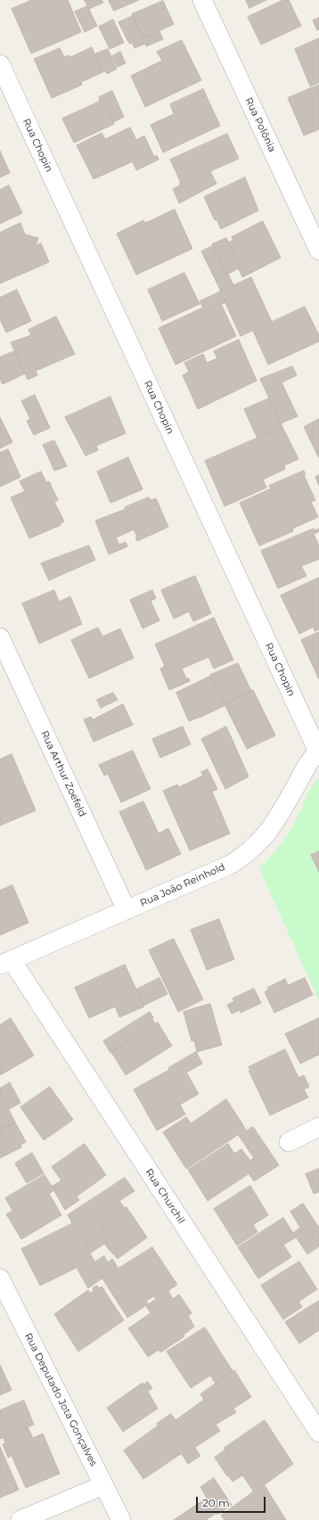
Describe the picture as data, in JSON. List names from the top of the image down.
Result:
{
  "streets": {
    "street": [
      "Rua Polônia",
      "Rua Chopin",
      "Rua Arthur Zoefeld",
      "Rua João Reinhold",
      "Rua Churchil",
      "Rua Deputado Jota Gonçalves"
    ]
  },
  "crossings": [
    ["Rua Chopin", "Rua João Reinhold"],
    ["Rua Arthur Zoefeld", "Rua João Reinhold"],
    ["Rua João Reinhold", "Rua Churchil"]
  ],
  "scale_bar": "20 m"
}
